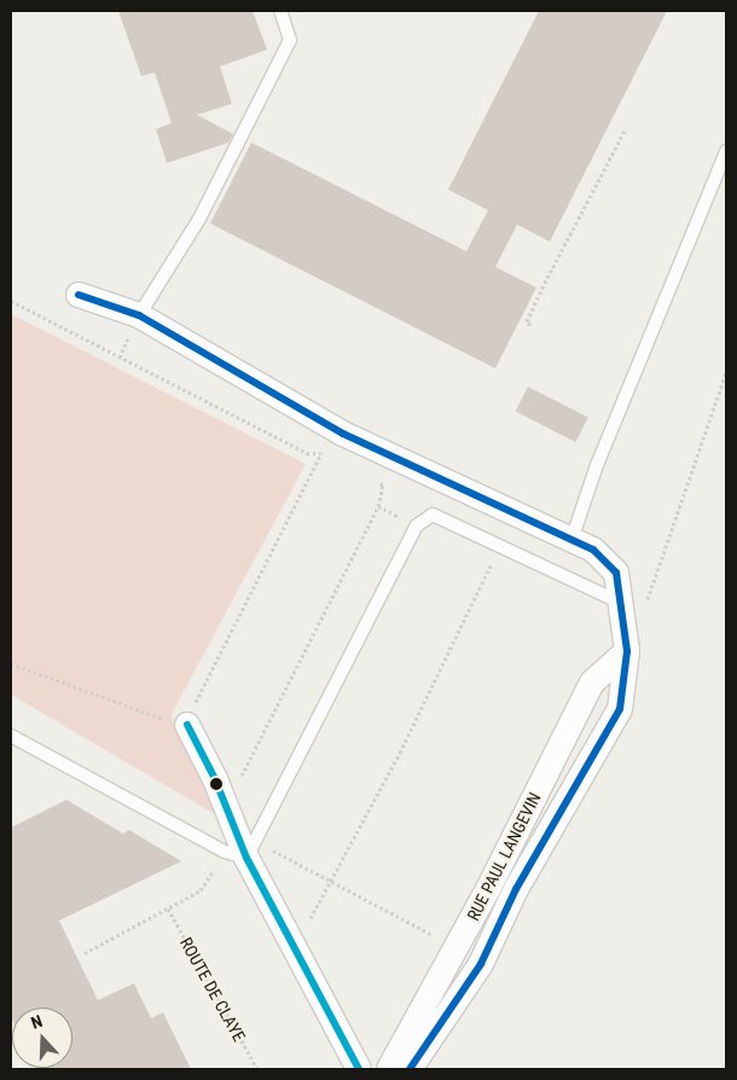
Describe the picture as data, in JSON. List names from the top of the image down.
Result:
{
  "streets": {
    "street": ["RUE PAUL LANGEVIN"],
    "path": ["ROUTE DE CLAYE"]
  },
  "north": "top"
}
